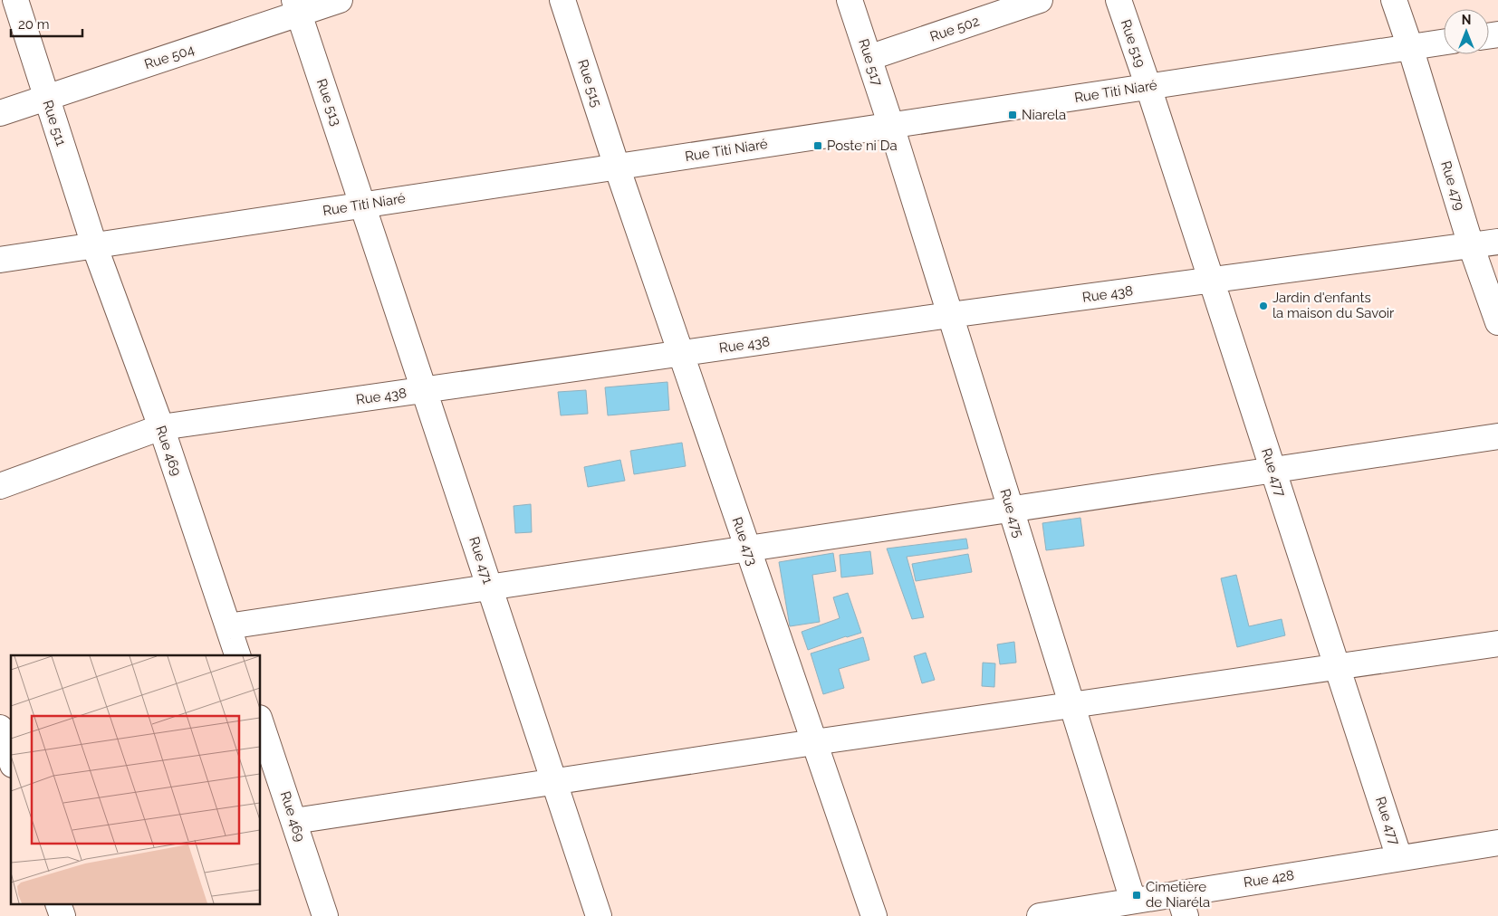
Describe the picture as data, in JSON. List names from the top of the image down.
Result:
{
  "streets": {
    "street": [
      "Rue 502",
      "Rue 519",
      "Rue 504",
      "Rue 517",
      "Rue 515",
      "Rue Titi Niaré",
      "Rue 513",
      "Rue 511",
      "Rue 479",
      "Rue 438",
      "Rue 469",
      "Rue 477",
      "Rue 475",
      "Rue 473",
      "Rue 471",
      "Rue 428"
    ]
  },
  "crossings": [
    ["Rue 502", "Rue 517"],
    ["Rue 519", "Rue Titi Niaré"],
    ["Rue 519", "Rue 477"],
    ["Rue 504", "Rue 513"],
    ["Rue 504", "Rue 511"],
    ["Rue 517", "Rue Titi Niaré"],
    ["Rue 517", "Rue 475"],
    ["Rue 515", "Rue Titi Niaré"],
    ["Rue 515", "Rue 473"],
    ["Rue Titi Niaré", "Rue 513"],
    ["Rue Titi Niaré", "Rue 511"],
    ["Rue Titi Niaré", "Rue 479"],
    ["Rue Titi Niaré", "Rue 469"],
    ["Rue Titi Niaré", "Rue 477"],
    ["Rue Titi Niaré", "Rue 475"],
    ["Rue Titi Niaré", "Rue 473"],
    ["Rue Titi Niaré", "Rue 471"],
    ["Rue 513", "Rue 471"],
    ["Rue 511", "Rue 469"],
    ["Rue 479", "Rue 438"],
    ["Rue 438", "Rue 469"],
    ["Rue 438", "Rue 477"],
    ["Rue 438", "Rue 475"],
    ["Rue 438", "Rue 473"],
    ["Rue 438", "Rue 471"],
    ["Rue 477", "Rue 428"],
    ["Rue 475", "Rue 428"]
  ],
  "places": {
    "transit": ["Niarela", "Poste ni Da", "Cimetière de Niaréla"],
    "other": ["Jardin d'enfants la maison du Savoir"]
  },
  "scale_bar": "20 m",
  "north": "top"
}
